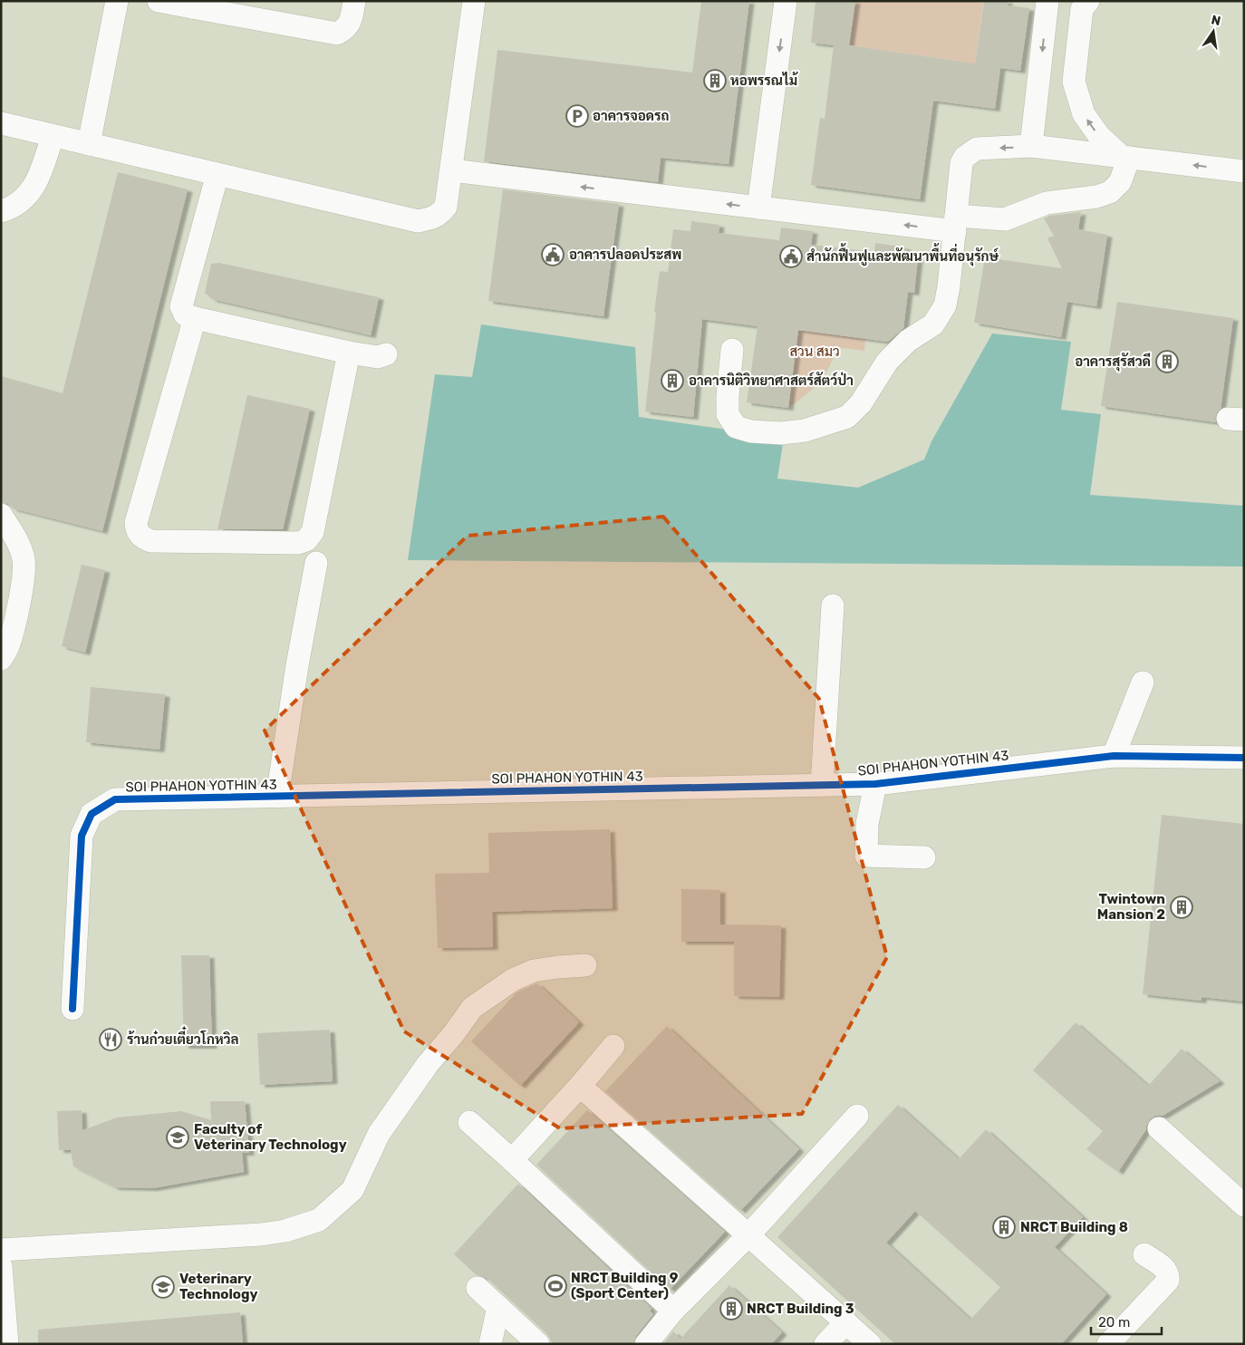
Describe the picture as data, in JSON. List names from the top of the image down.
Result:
{
  "streets": {
    "street": ["SOI PHAHON YOTHIN 43"]
  },
  "parks": ["สวน สมว"],
  "places": {
    "building": [
      "หอพรรณไม้",
      "อาคารสุรัสวดี",
      "อาคารนิติวิทยาศาสตร์สัตว์ป่า",
      "Twintown Mansion 2",
      "NRCT Building 8",
      "NRCT Building 3"
    ],
    "parking": ["อาคารจอดรถ"],
    "public building": ["อาคารปลอดประสพ", "สำนักฟื้นฟูและพัฒนาพื้นที่อนุรักษ์"],
    "restaurant": ["ร้านก๋วยเตี๋ยวโกหวิล"],
    "school or university": ["Faculty of Veterinary Technology", "Veterinary Technology"],
    "sports": ["NRCT Building 9 (Sport Center)"]
  },
  "scale_bar": "20 m",
  "north": "top"
}
